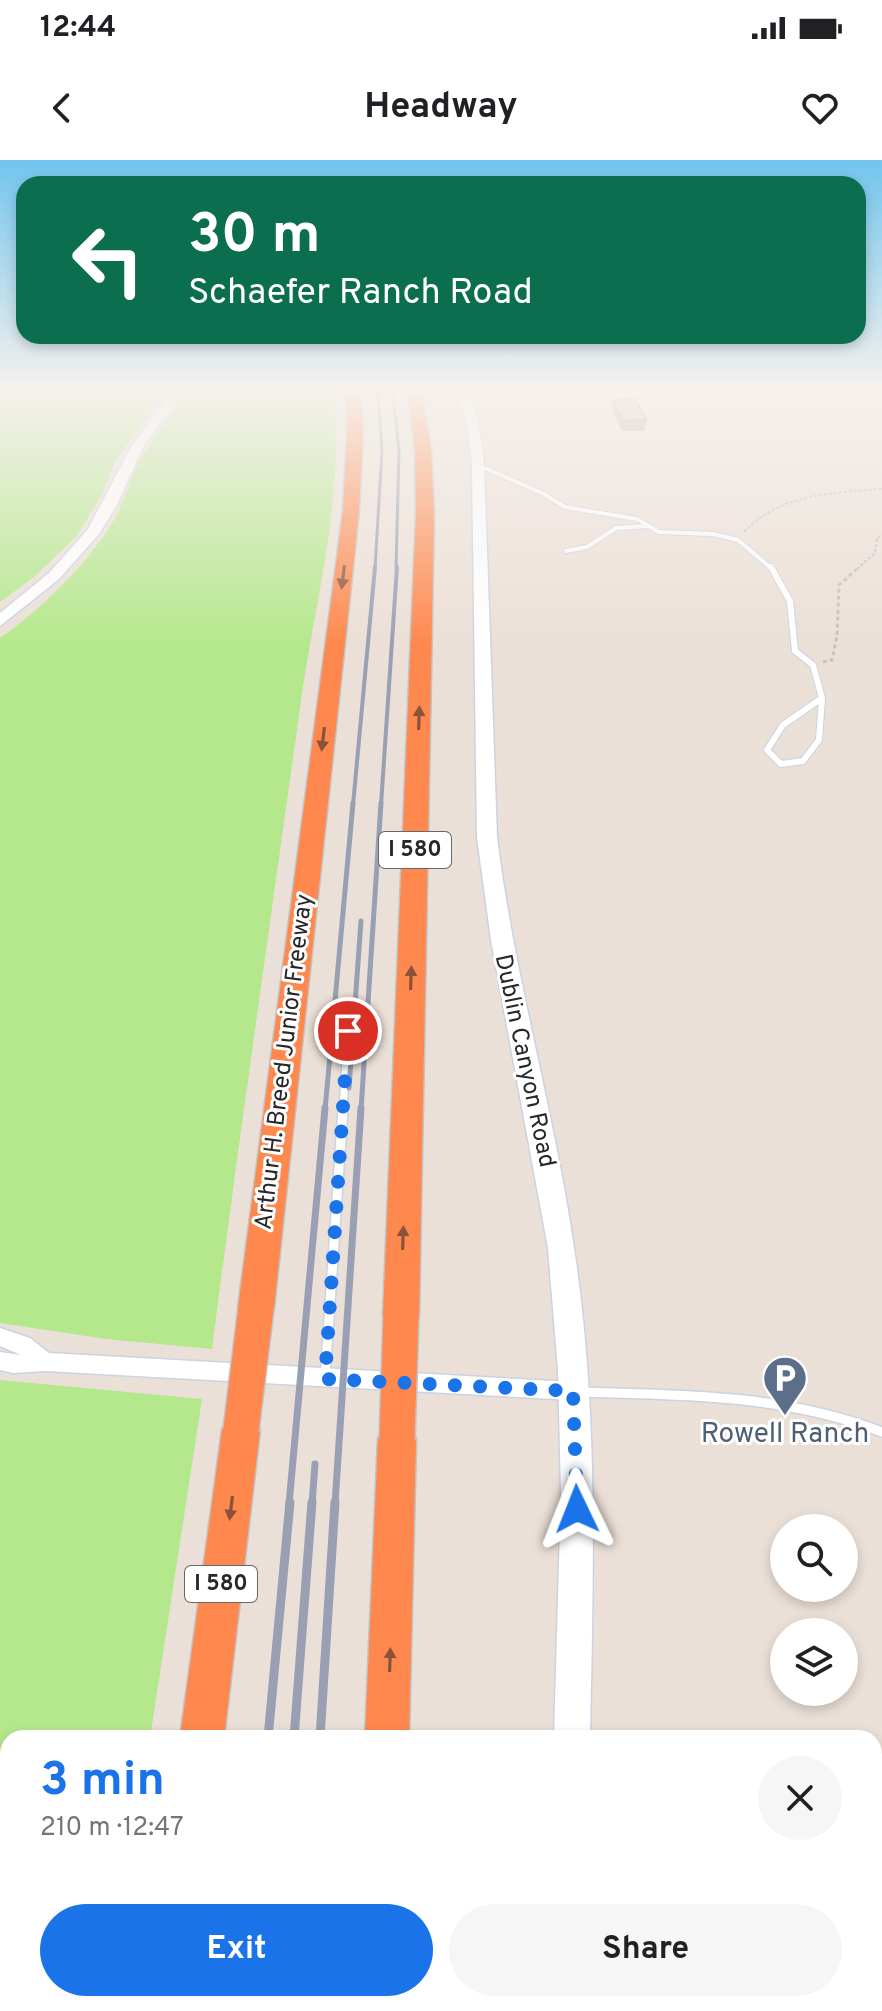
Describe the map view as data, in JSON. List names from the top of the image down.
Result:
{
  "streets": {
    "highway": ["I 580", "Arthur H. Breed Junior Freeway"],
    "main road": ["Dublin Canyon Road"]
  },
  "places": {
    "parking": ["Rowell Ranch"]
  },
  "page": {
    "status": "12:44",
    "header": "Headway",
    "turn": ["30 m", "Schaefer Ranch Road"],
    "heading": ["3 min", "210 m · 12:47"],
    "buttons": ["Exit", "Share"]
  }
}
